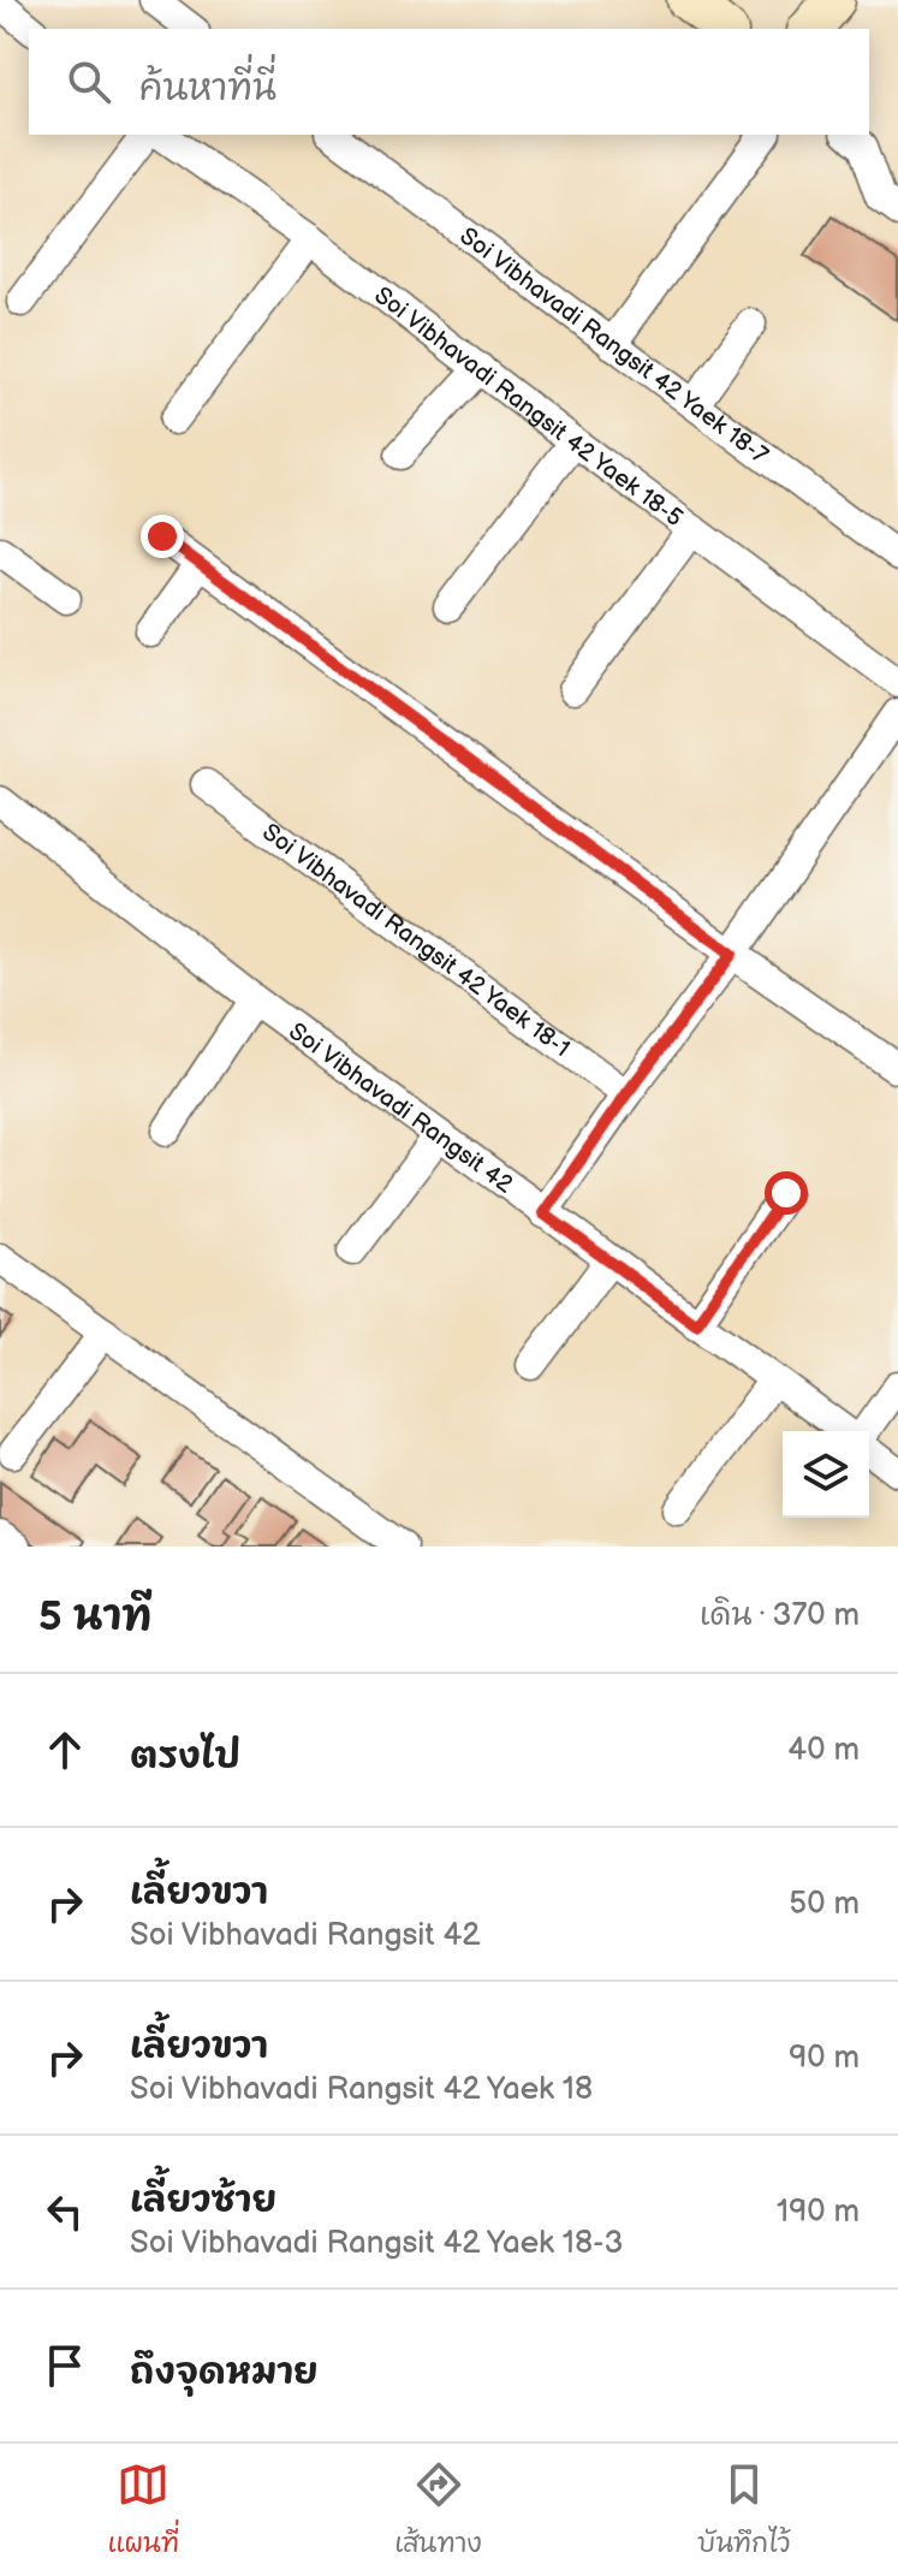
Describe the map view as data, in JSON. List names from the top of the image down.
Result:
{
  "streets": {
    "street": [
      "Soi Vibhavadi Rangsit 42 Yaek 18-7",
      "Soi Vibhavadi Rangsit 42 Yaek 18-5",
      "Soi Vibhavadi Rangsit 42 Yaek 18-1",
      "Soi Vibhavadi Rangsit 42"
    ]
  },
  "page": {
    "search": "ค้นหาที่นี่",
    "heading": ["5 นาที", "เดิน · 370 m"],
    "list": [
      ["ตรงไป", "40 m"],
      ["เลี้ยวขวา", "Soi Vibhavadi Rangsit 42", "50 m"],
      ["เลี้ยวขวา", "Soi Vibhavadi Rangsit 42 Yaek 18", "90 m"],
      ["เลี้ยวซ้าย", "Soi Vibhavadi Rangsit 42 Yaek 18-3", "190 m"],
      "ถึงจุดหมาย"
    ],
    "nav": ["แผนที่", "เส้นทาง", "บันทึกไว้"]
  }
}
